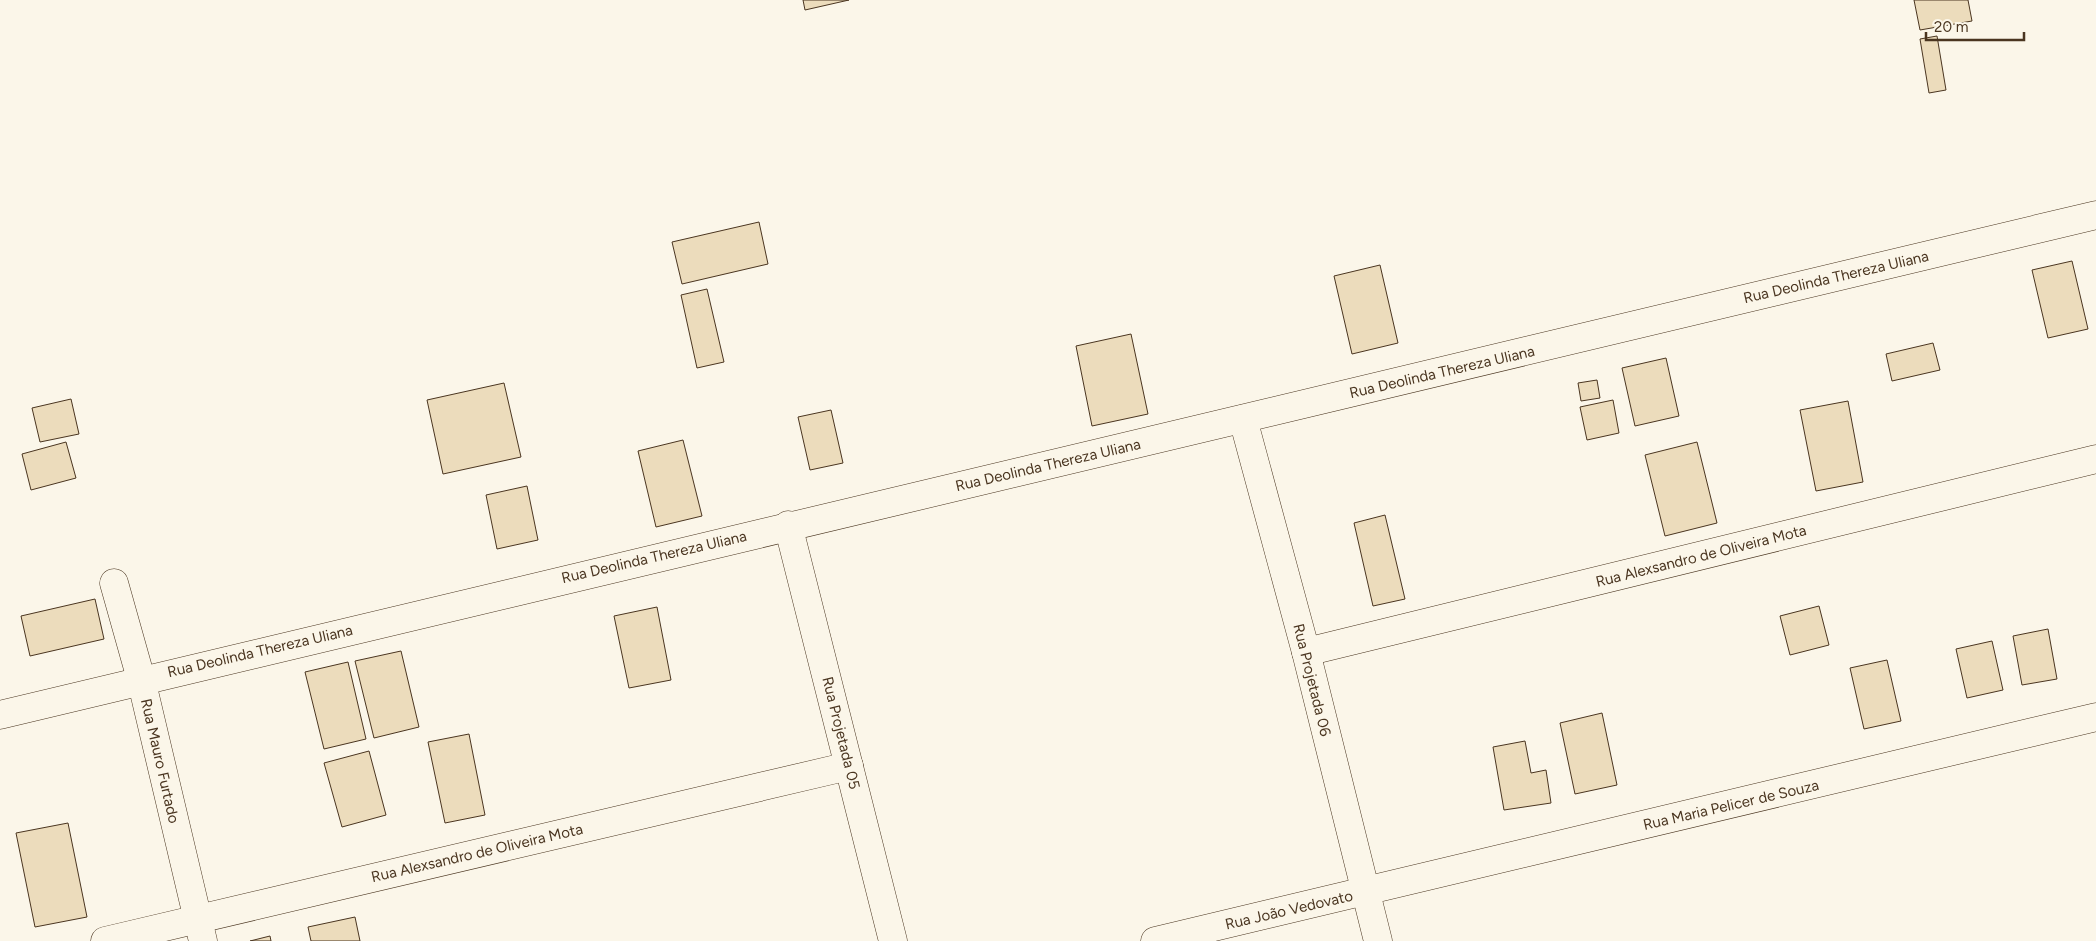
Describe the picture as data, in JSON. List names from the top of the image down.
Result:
{
  "streets": {
    "street": [
      "Rua Deolinda Thereza Uliana",
      "Rua Alexsandro de Oliveira Mota",
      "Rua Projetada 06",
      "Rua Projetada 05",
      "Rua Mauro Furtado",
      "Rua Maria Pelicer de Souza",
      "Rua João Vedovato"
    ]
  },
  "crossings": [
    ["Rua Deolinda Thereza Uliana", "Rua Projetada 06"],
    ["Rua Deolinda Thereza Uliana", "Rua Projetada 05"],
    ["Rua Deolinda Thereza Uliana", "Rua Mauro Furtado"],
    ["Rua Alexsandro de Oliveira Mota", "Rua Projetada 06"],
    ["Rua Alexsandro de Oliveira Mota", "Rua Projetada 05"],
    ["Rua Alexsandro de Oliveira Mota", "Rua Mauro Furtado"],
    ["Rua Projetada 06", "Rua Maria Pelicer de Souza"],
    ["Rua Projetada 06", "Rua João Vedovato"],
    ["Rua Maria Pelicer de Souza", "Rua João Vedovato"]
  ],
  "scale_bar": "20 m"
}
